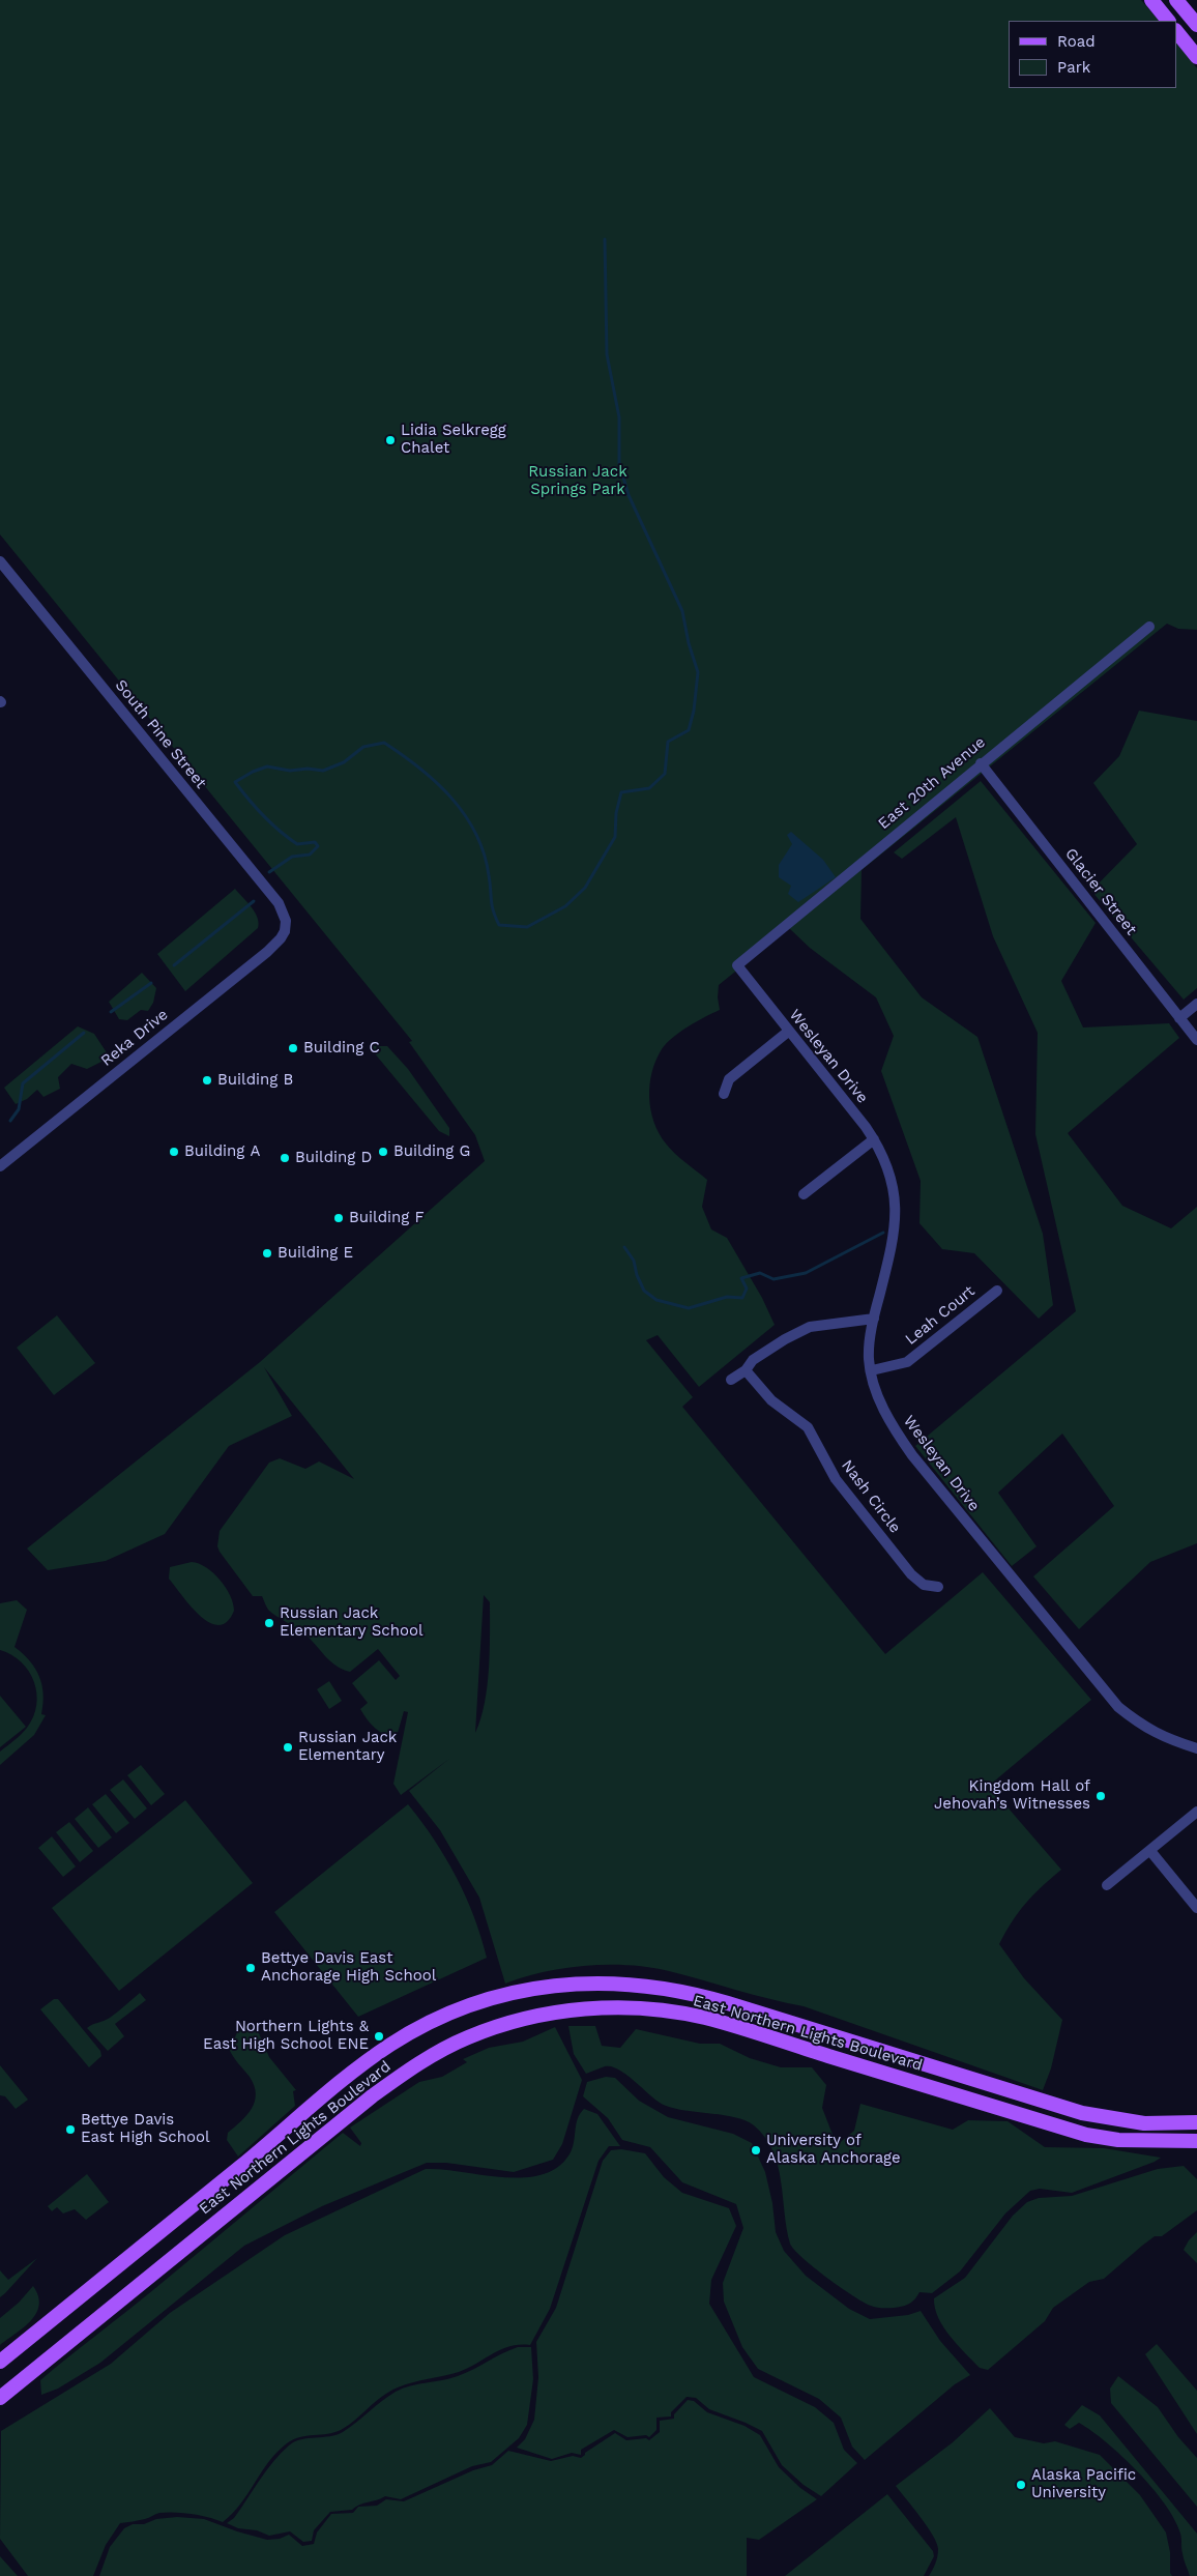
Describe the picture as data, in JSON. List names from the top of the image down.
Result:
{
  "streets": {
    "main road": ["East Northern Lights Boulevard"],
    "street": [
      "South Pine Street",
      "East 20th Avenue",
      "Glacier Street",
      "Reka Drive",
      "Wesleyan Drive",
      "Leah Court",
      "Nash Circle"
    ]
  },
  "crossings": [
    ["South Pine Street", "Reka Drive"],
    ["East 20th Avenue", "Glacier Street"],
    ["East 20th Avenue", "Wesleyan Drive"],
    ["Wesleyan Drive", "Leah Court"]
  ],
  "parks": ["Russian Jack Springs Park"],
  "places": [
    "Lidia Selkregg Chalet",
    "Building C",
    "Building B",
    "Building A",
    "Building G",
    "Building D",
    "Building F",
    "Building E",
    "Russian Jack Elementary School",
    "Russian Jack Elementary",
    "Kingdom Hall of Jehovah’s Witnesses",
    "Bettye Davis East Anchorage High School",
    "Northern Lights & East High School ENE",
    "Bettye Davis East High School",
    "University of Alaska Anchorage",
    "Alaska Pacific University"
  ],
  "legend": ["Road", "Park"]
}
